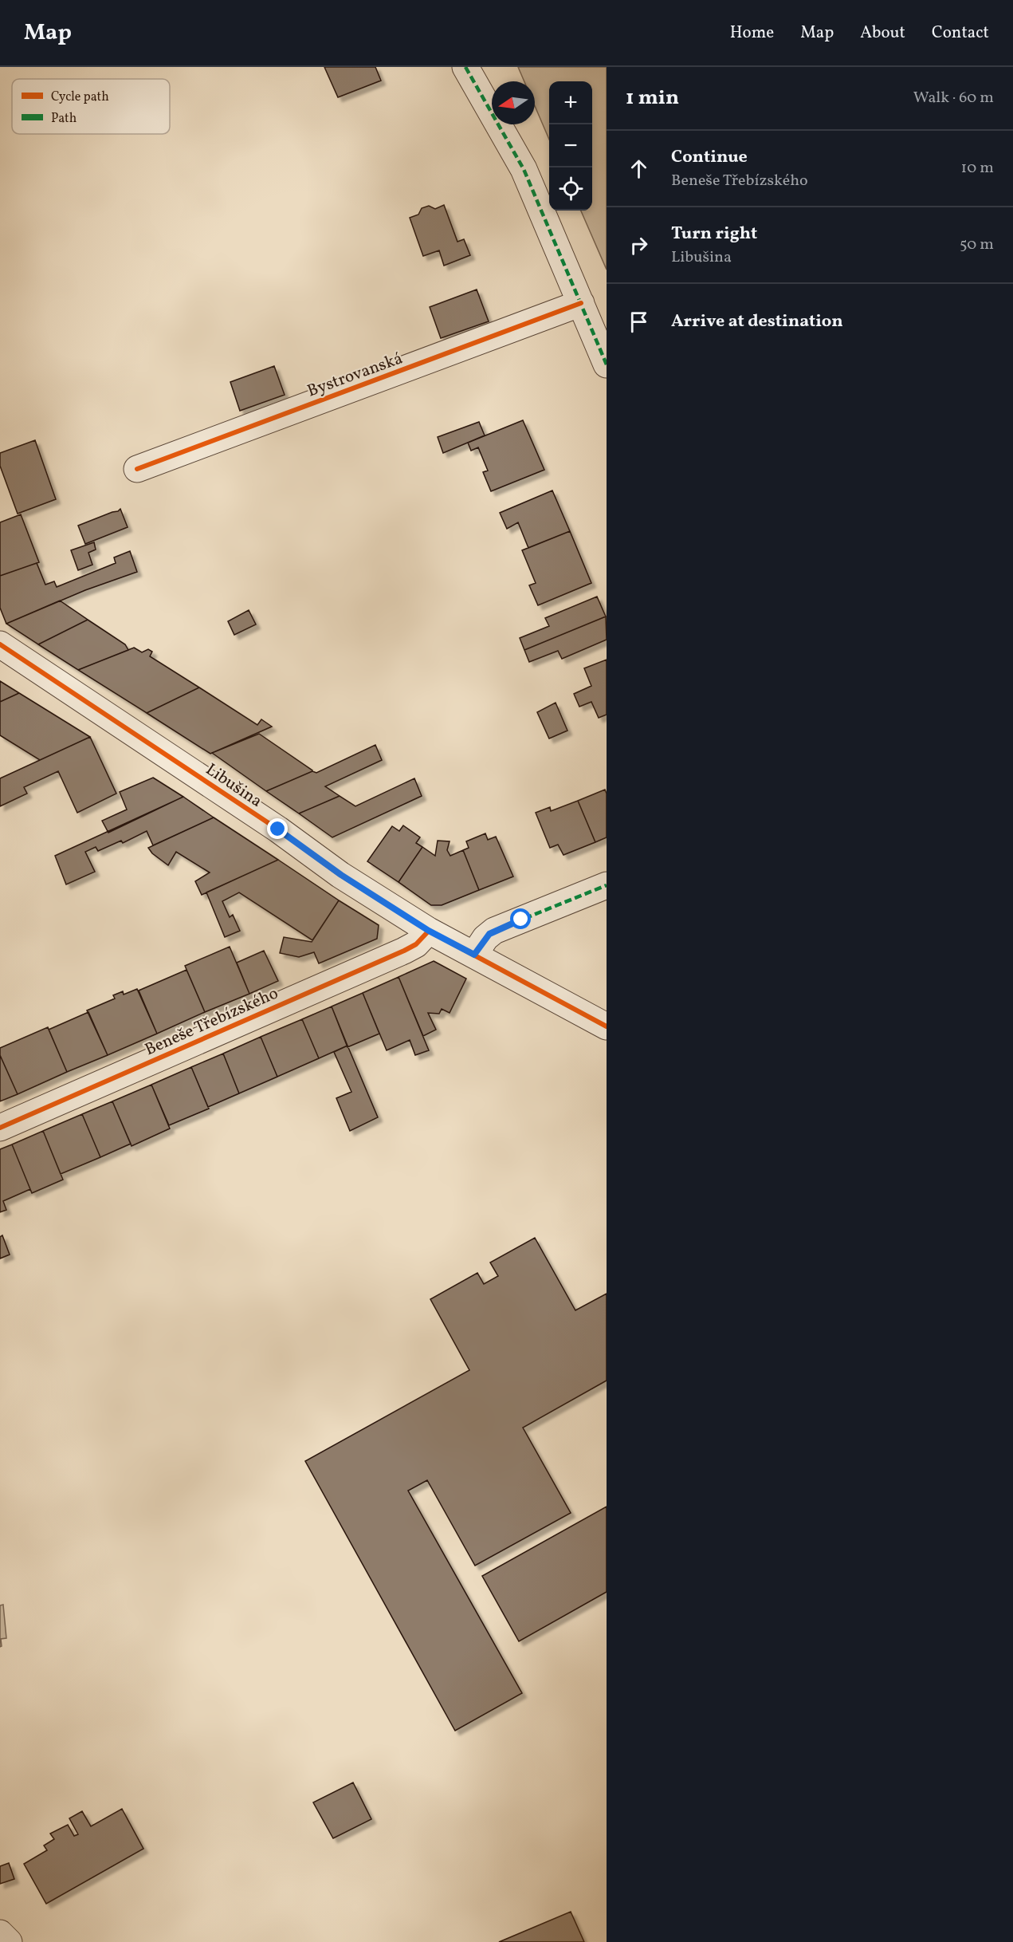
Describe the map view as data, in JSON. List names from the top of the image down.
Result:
{
  "streets": {
    "street": ["Bystrovanská", "Libušina", "Beneše Třebízského"]
  },
  "crossings": [
    ["Libušina", "Beneše Třebízského"]
  ],
  "legend": ["Cycle path", "Path"],
  "north": "left",
  "page": {
    "header": "Map",
    "nav": [
      "Home",
      "Map",
      "About",
      "Contact"
    ],
    "heading": ["1 min", "Walk · 60 m"],
    "map_buttons": ["+", "−"],
    "list": [
      ["Continue", "Beneše Třebízského", "10 m"],
      ["Turn right", "Libušina", "50 m"],
      "Arrive at destination"
    ]
  }
}
